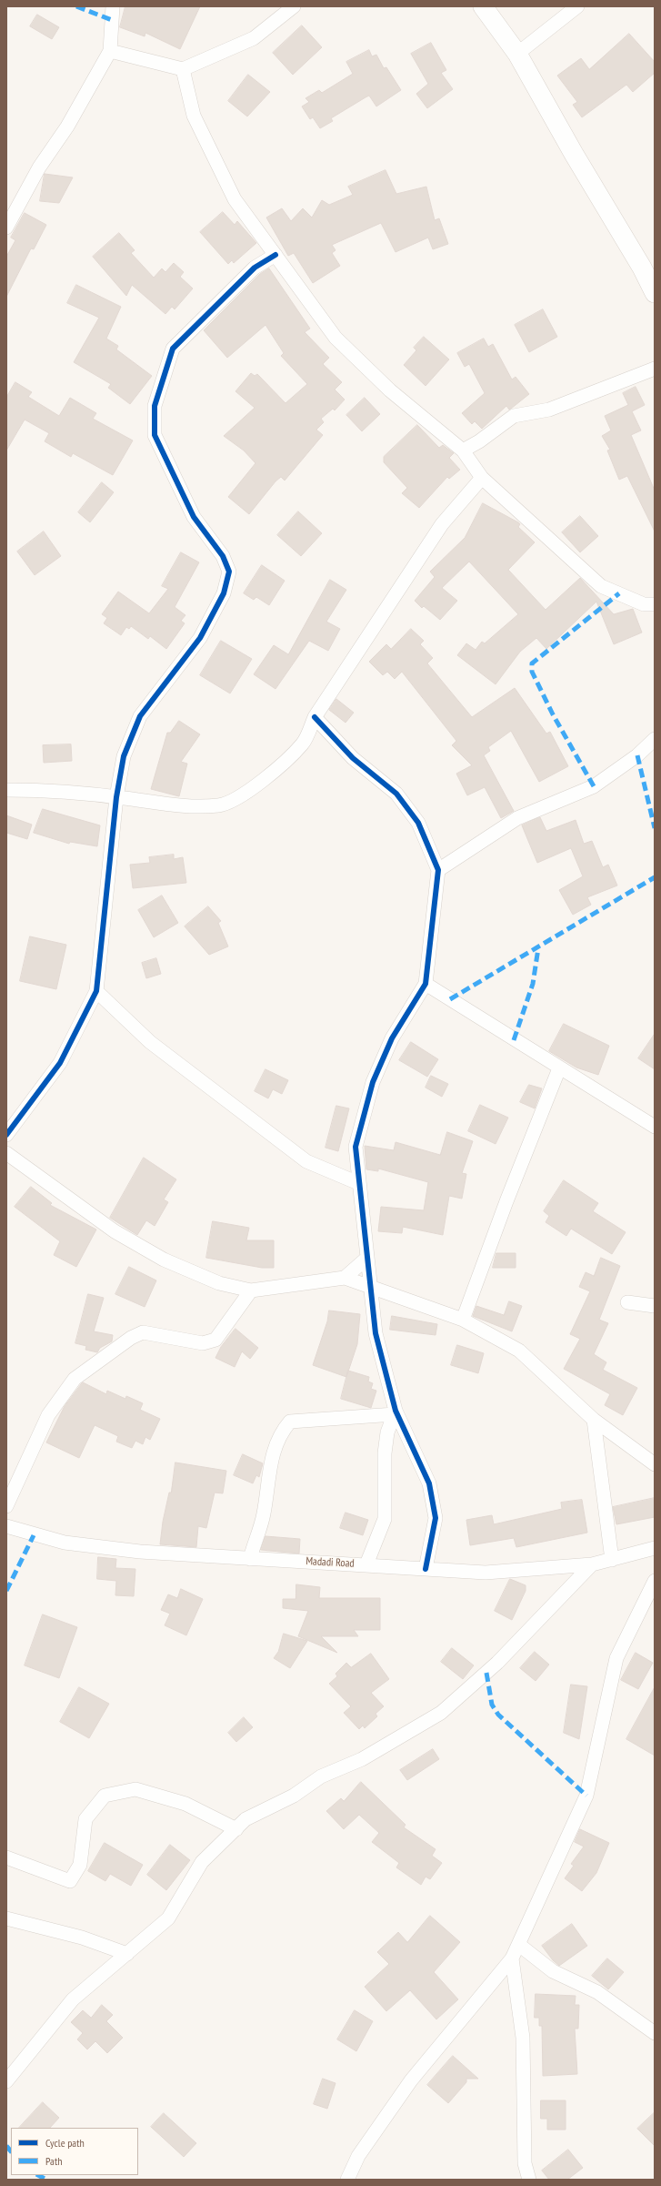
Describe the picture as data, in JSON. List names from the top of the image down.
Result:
{
  "streets": {
    "street": ["Madadi Road"]
  },
  "legend": ["Cycle path", "Path"]
}
